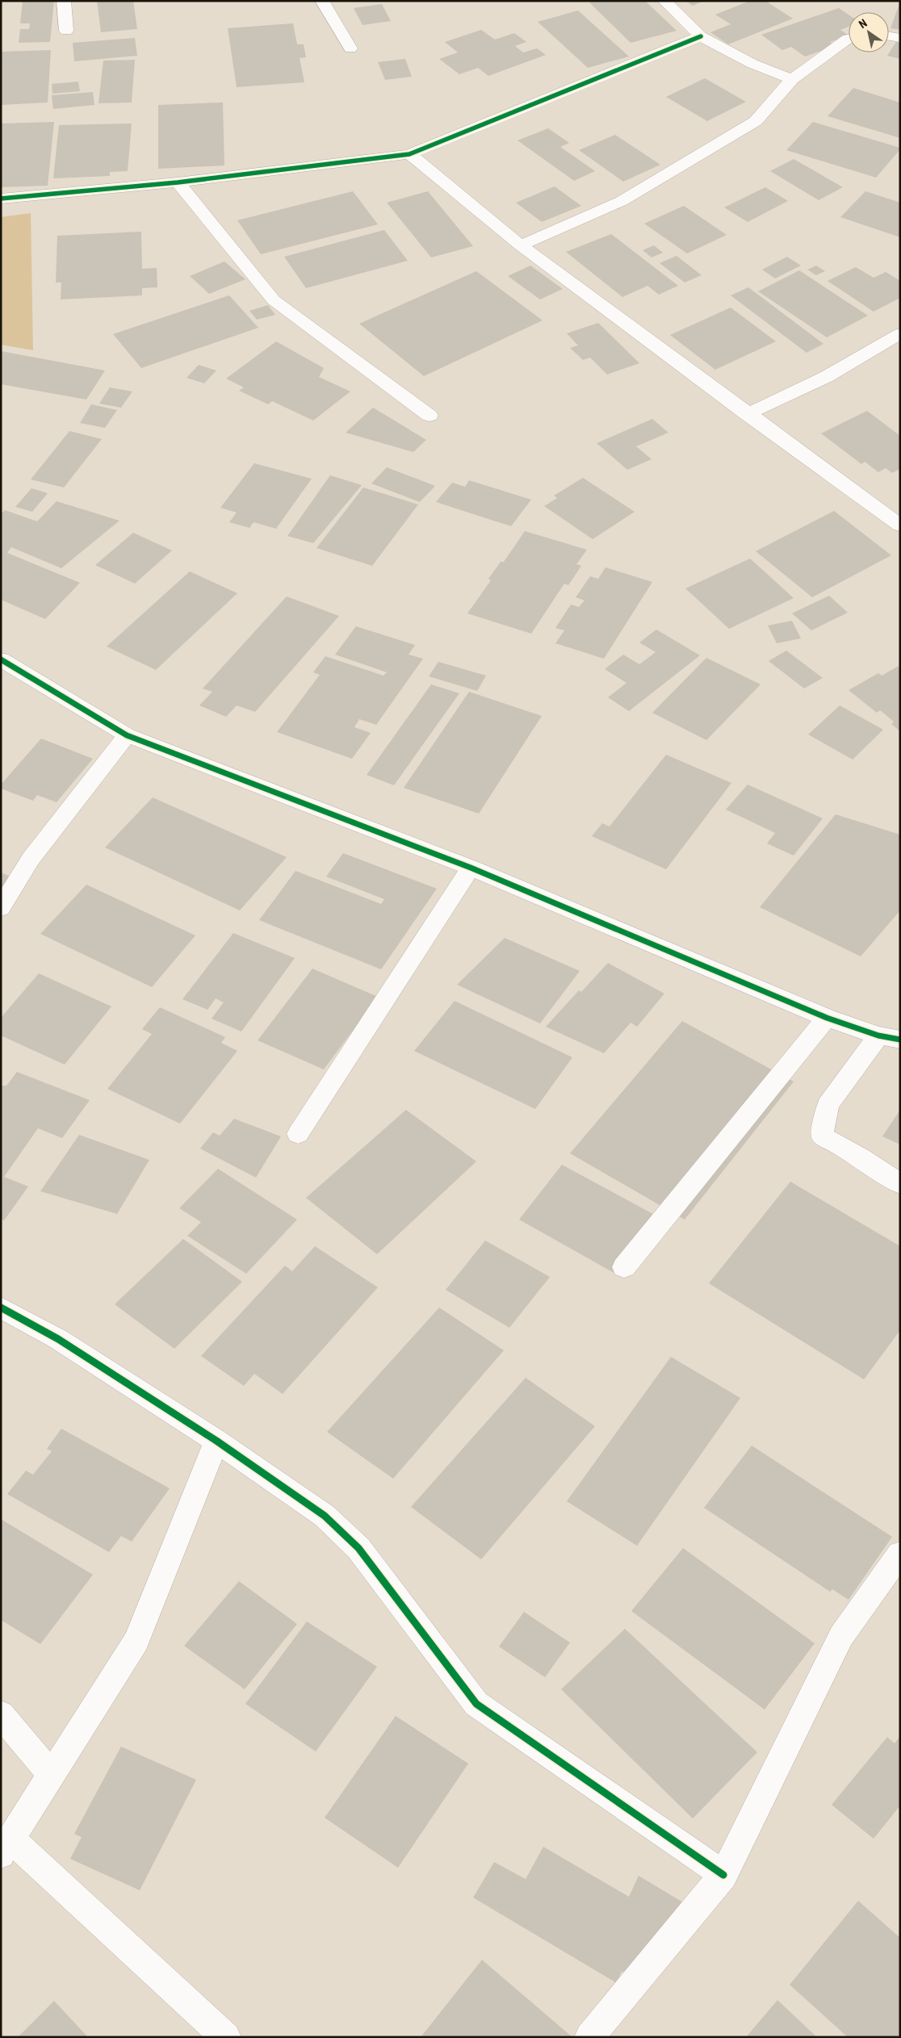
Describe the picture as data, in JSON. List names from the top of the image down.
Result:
{
  "north": "top left"
}
